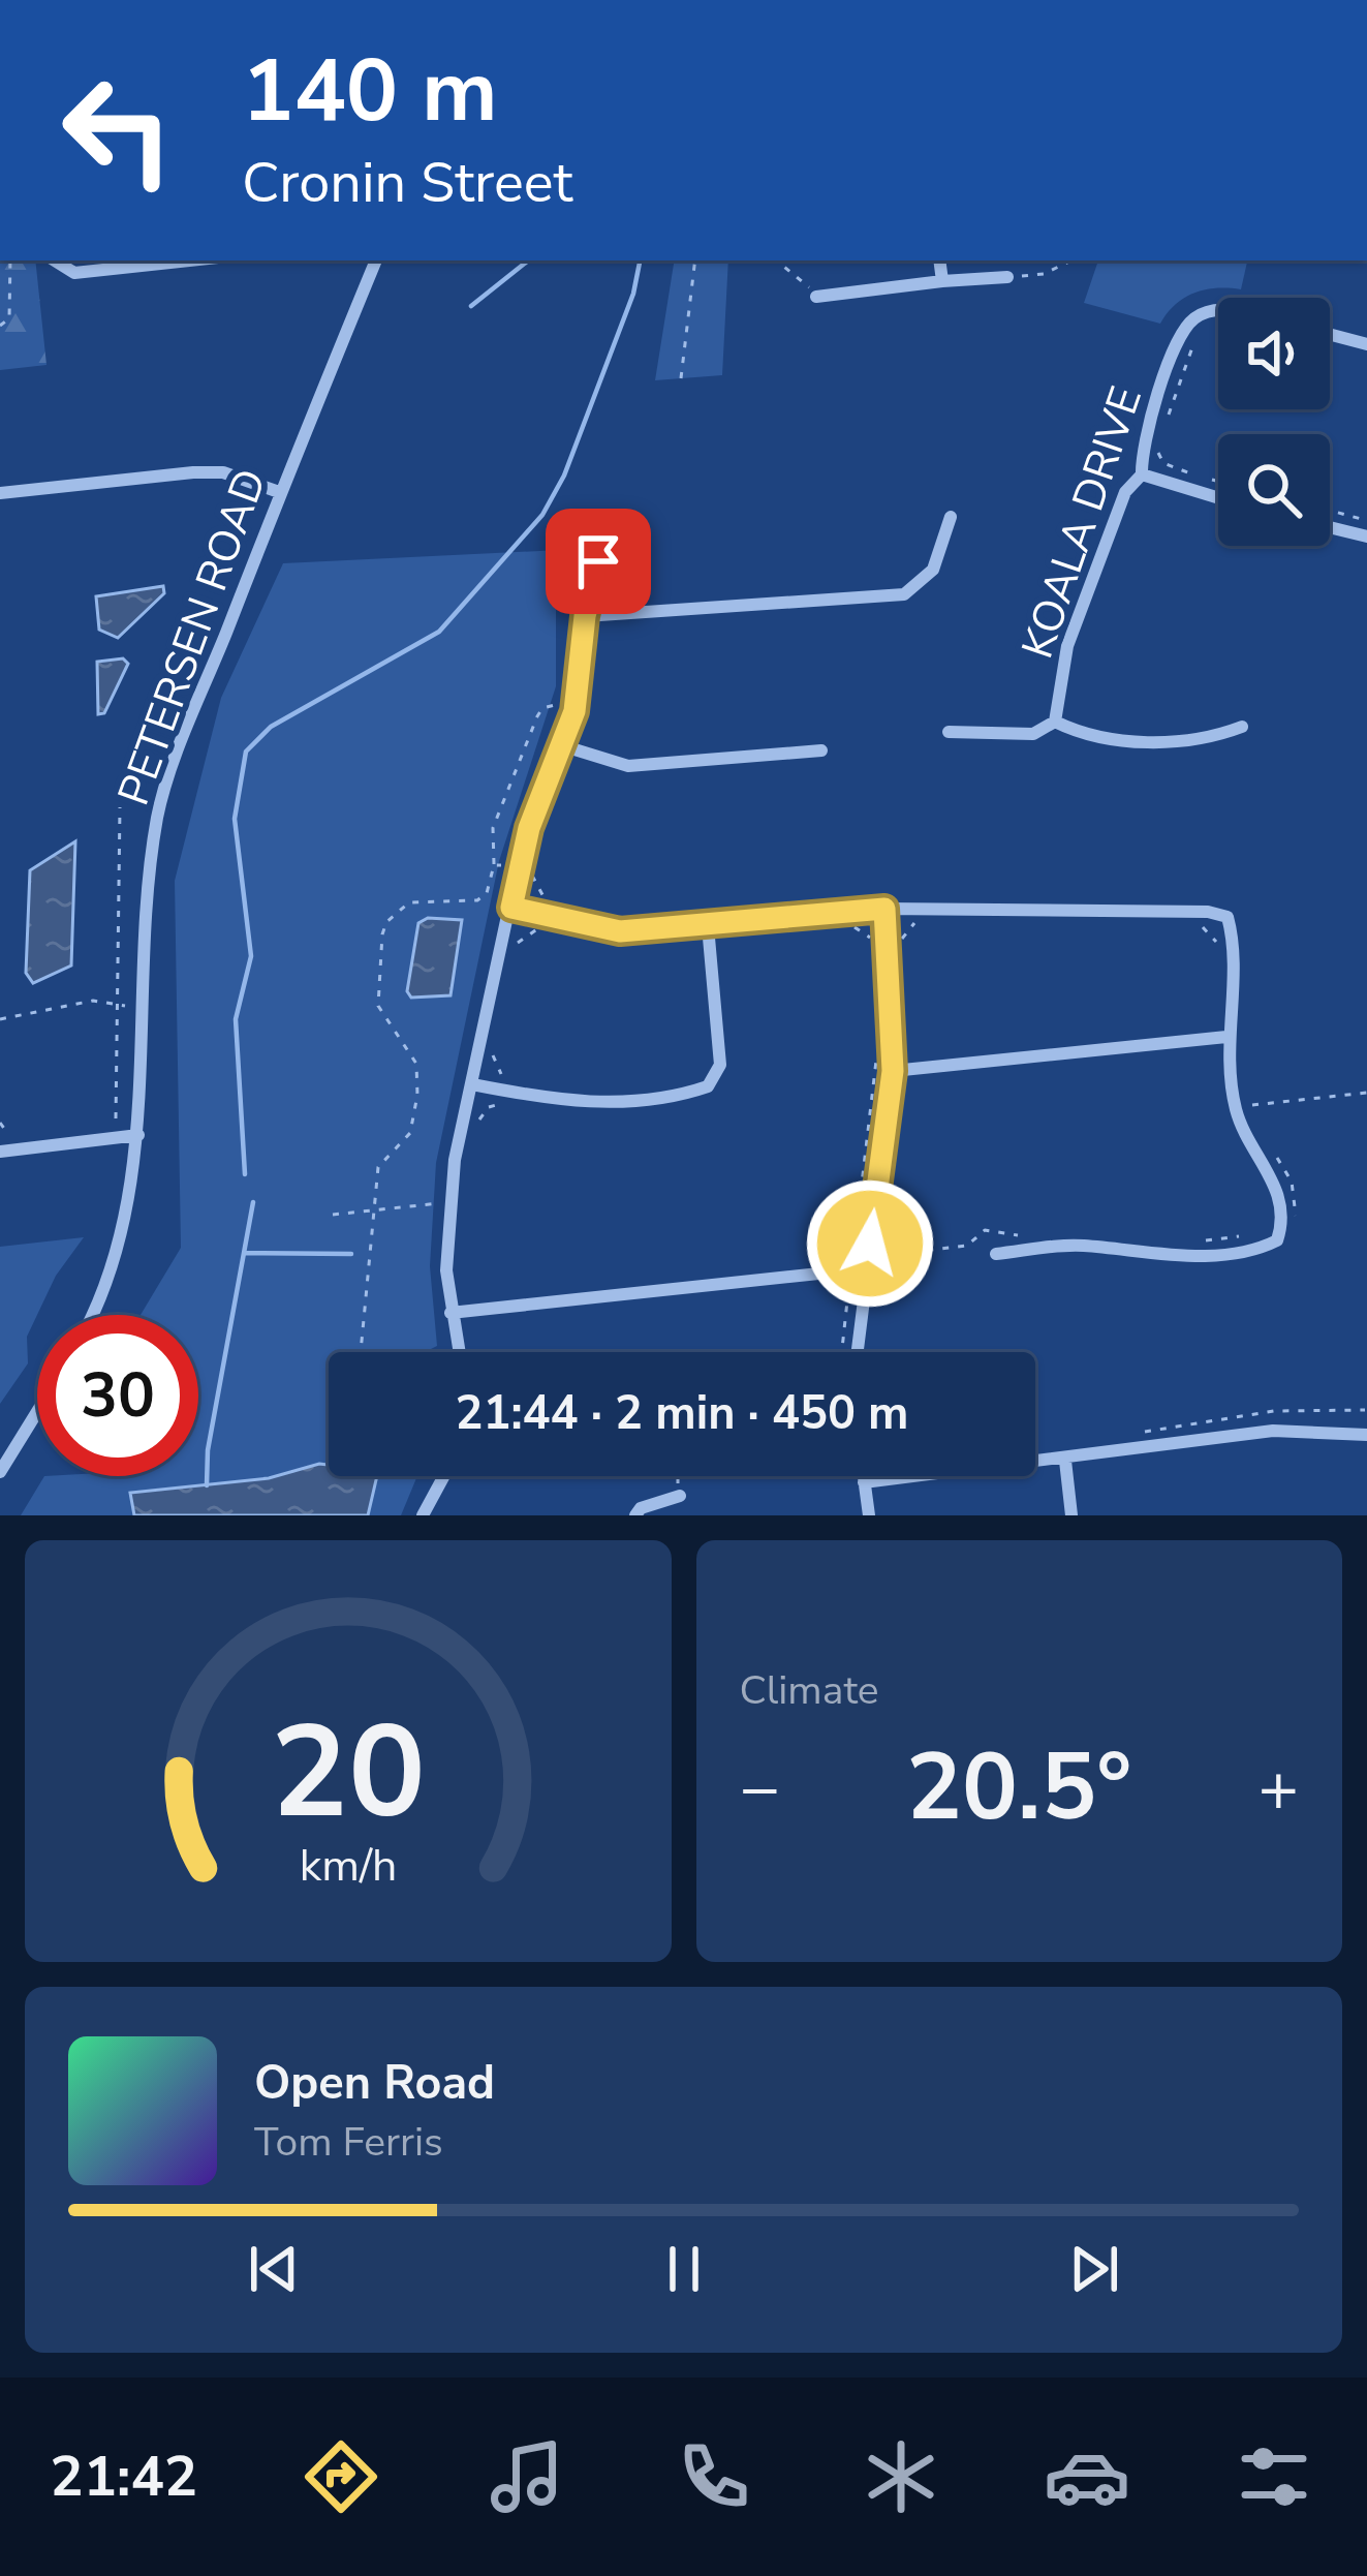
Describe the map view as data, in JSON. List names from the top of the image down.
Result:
{
  "streets": {
    "street": ["KOALA DRIVE", "PETERSEN ROAD"]
  },
  "page": {
    "turn": ["140 m", "Cronin Street"],
    "limit": "30",
    "trip": "21:44 · 2 min · 450 m",
    "tile": "Climate",
    "heat": ["−", "20.5°", "+"],
    "song": ["Open Road", "Tom Ferris"],
    "tabs": "21:42",
    "gauge": ["20", "km/h"]
  }
}
